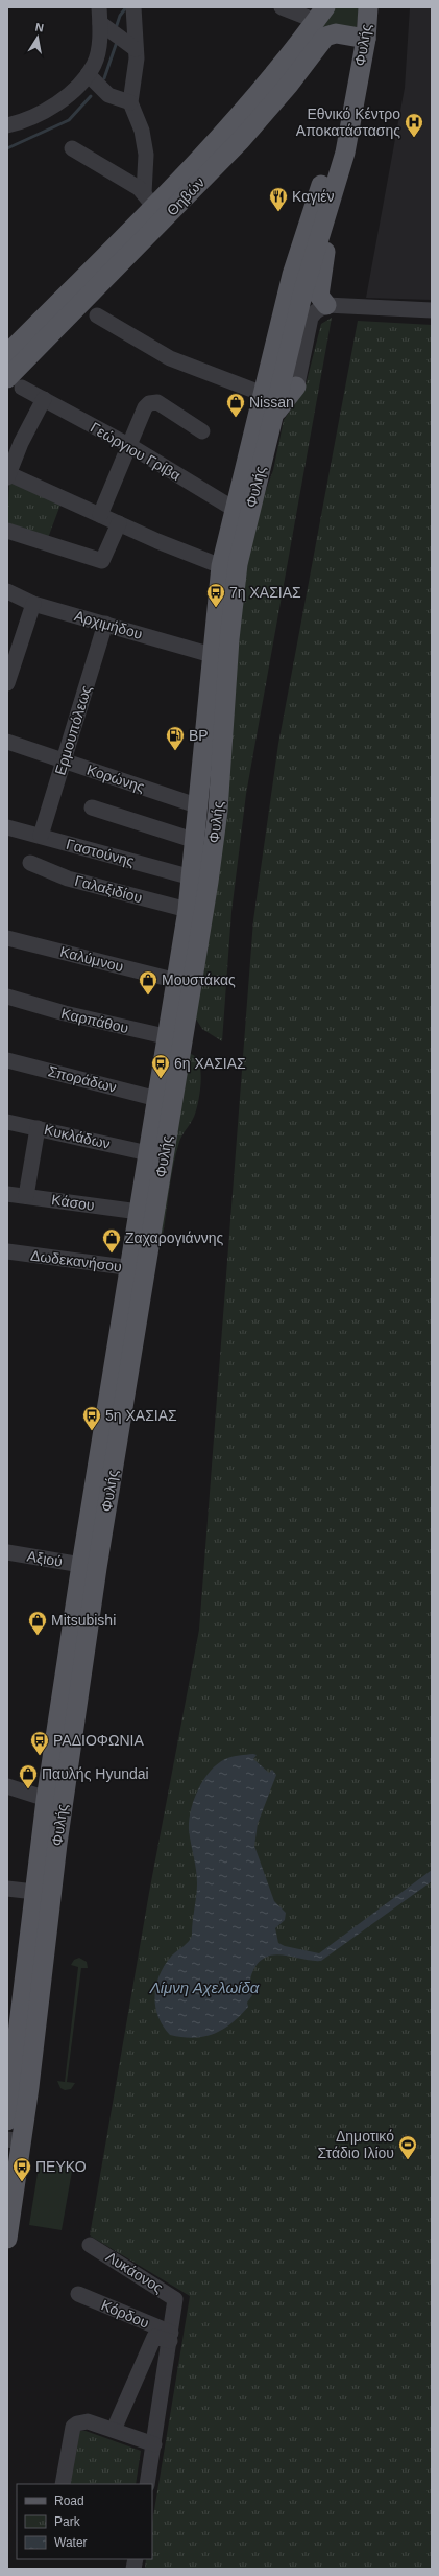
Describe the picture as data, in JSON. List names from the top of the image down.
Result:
{
  "streets": {
    "main road": ["Φυλής", "Θηβών"],
    "street": [
      "Γεώργιου Γρίβα",
      "Αρχιμήδου",
      "Ερμουπόλεως",
      "Κορώνης",
      "Γαστούνης",
      "Γαλαξιδίου",
      "Καλύμνου",
      "Καρπάθου",
      "Σποράδων",
      "Κυκλάδων",
      "Κάσου",
      "Δωδεκανήσου",
      "Αξιού",
      "Λυκάονος",
      "Κόρδου"
    ]
  },
  "crossings": [
    ["Φυλής", "Θηβών"],
    ["Φυλής", "Γεώργιου Γρίβα"],
    ["Φυλής", "Αρχιμήδου"],
    ["Φυλής", "Κορώνης"],
    ["Φυλής", "Γαστούνης"],
    ["Φυλής", "Γαλαξιδίου"],
    ["Φυλής", "Καλύμνου"],
    ["Φυλής", "Καρπάθου"],
    ["Φυλής", "Σποράδων"],
    ["Φυλής", "Κυκλάδων"],
    ["Φυλής", "Κάσου"],
    ["Φυλής", "Δωδεκανήσου"],
    ["Φυλής", "Αξιού"],
    ["Θηβών", "Γεώργιου Γρίβα"],
    ["Αρχιμήδου", "Ερμουπόλεως"],
    ["Ερμουπόλεως", "Κορώνης"],
    ["Ερμουπόλεως", "Γαστούνης"],
    ["Λυκάονος", "Κόρδου"]
  ],
  "water": ["Λίμνη Αχελωίδα"],
  "places": {
    "hospital": ["Εθνικό Κέντρο Αποκατάστασης"],
    "restaurant": ["Καγιέν"],
    "shop": [
      "Nissan",
      "Μουστάκας",
      "Ζαχαρογιάννης",
      "Mitsubishi",
      "Παυλής Hyundai"
    ],
    "bus stop": [
      "7η ΧΑΣΙΑΣ",
      "6η ΧΑΣΙΑΣ",
      "5η ΧΑΣΙΑΣ",
      "ΡΑΔΙΟΦΩΝΙΑ",
      "ΠΕΥΚΟ"
    ],
    "fuel station": ["BP"],
    "sports": ["Δημοτικό Στάδιο Ιλίου"]
  },
  "legend": ["Road", "Park", "Water"],
  "north": "top"
}
